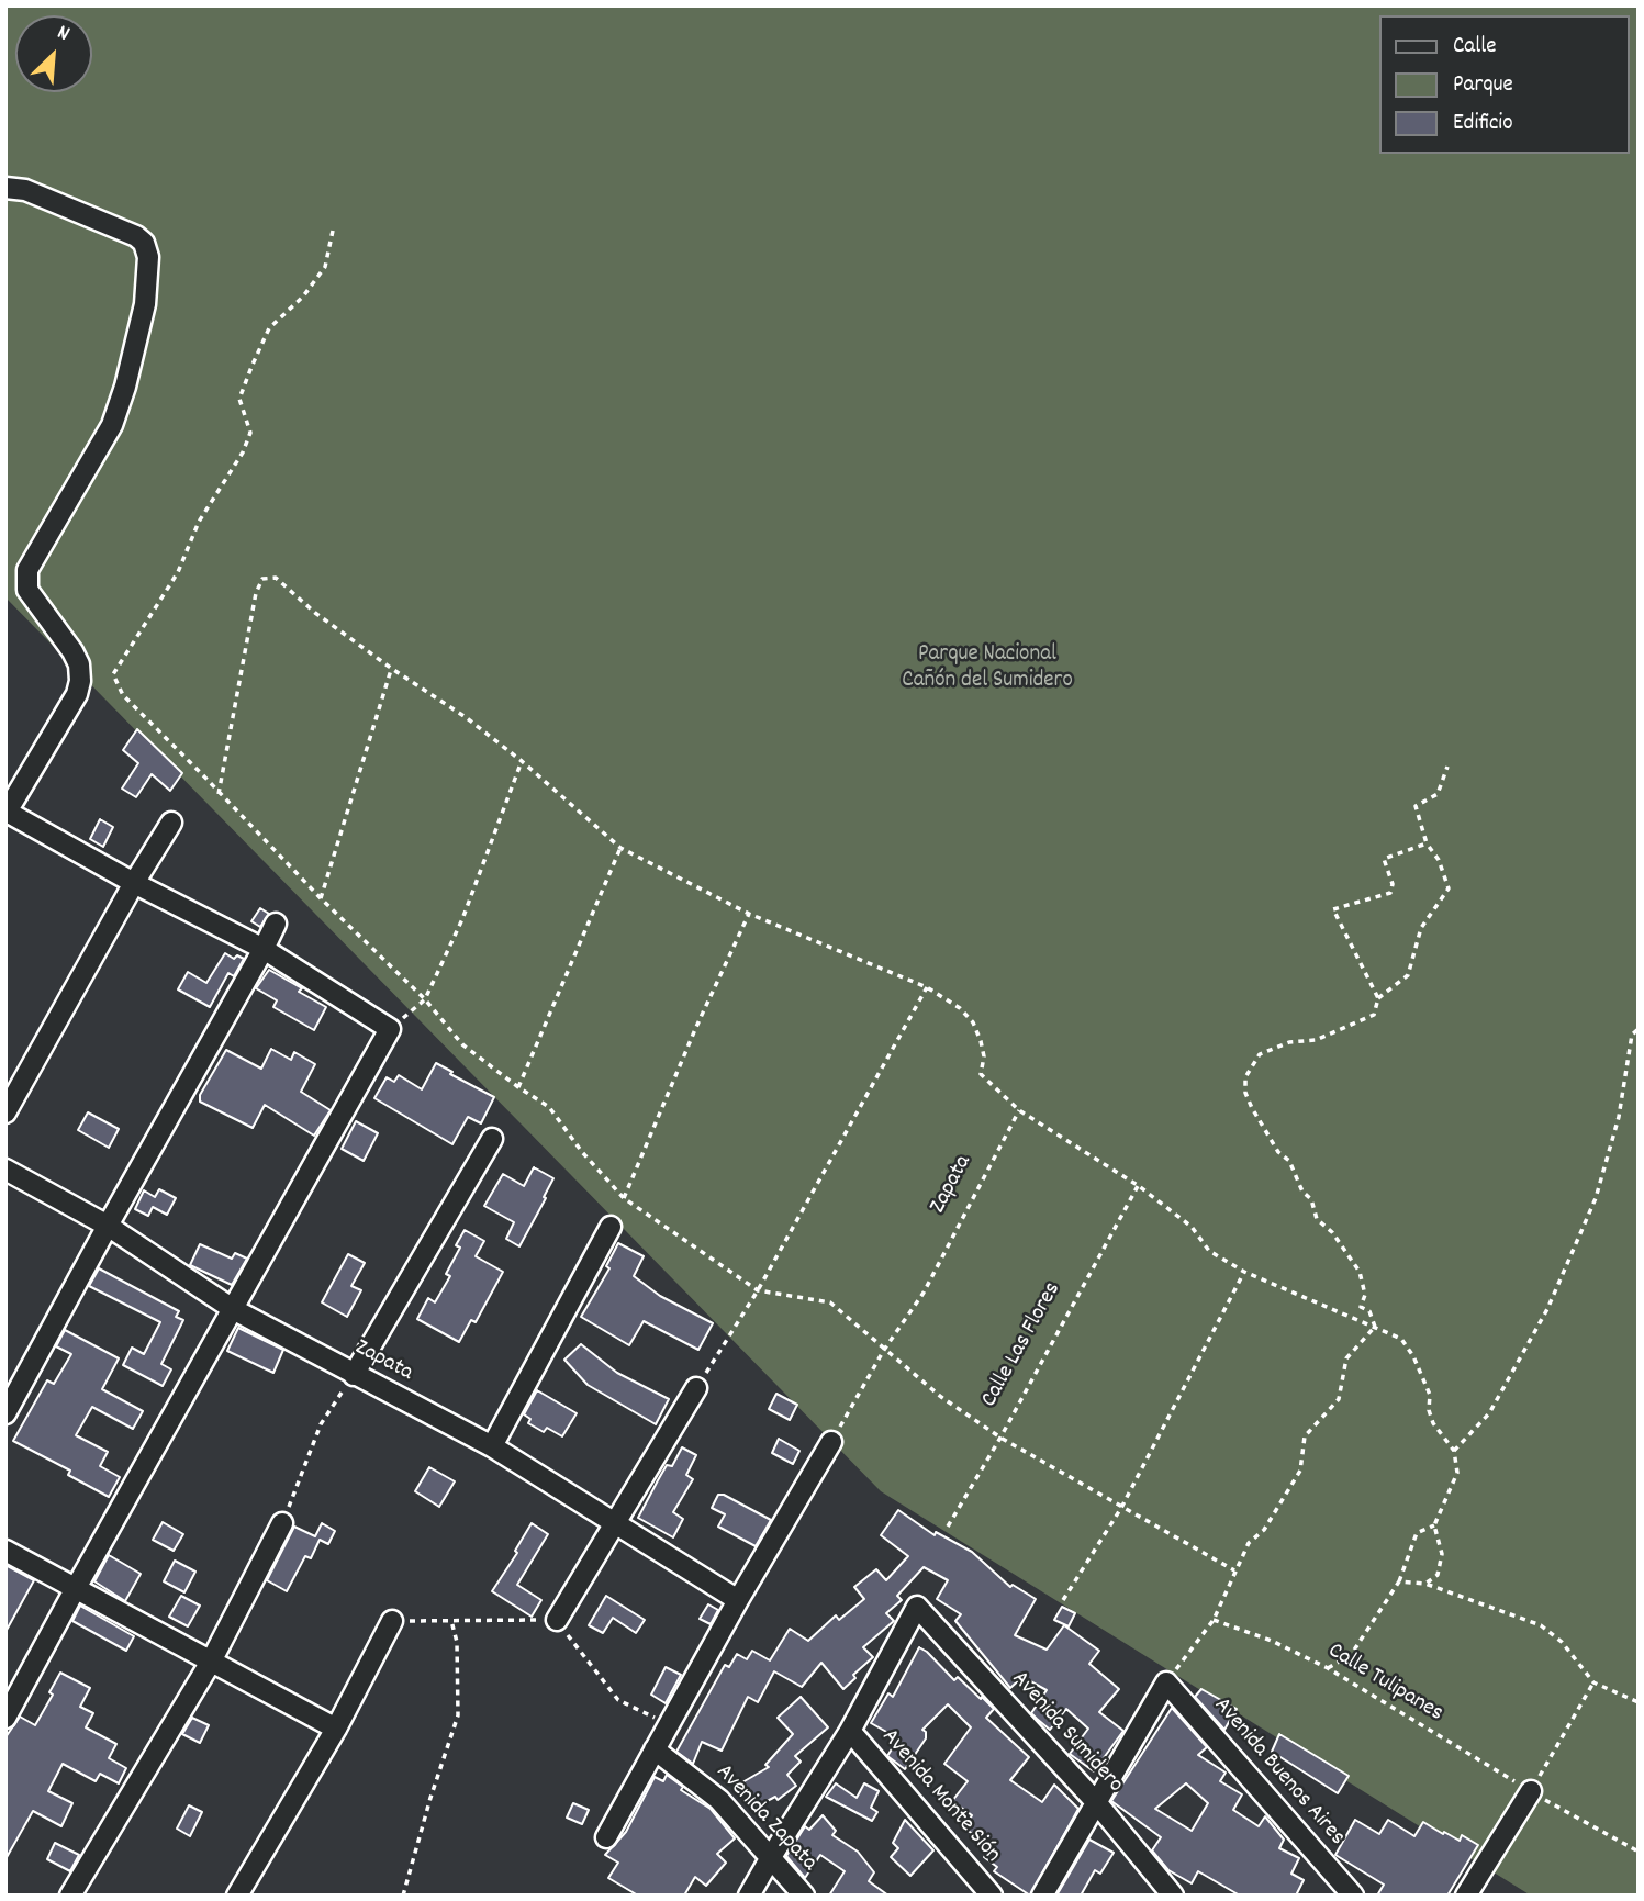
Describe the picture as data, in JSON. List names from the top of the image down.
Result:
{
  "streets": {
    "street": [
      "Zapata",
      "Avenida Sumidero",
      "Avenida Buenos Aires",
      "Avenida Monte Sión",
      "Avenida Zapata"
    ],
    "path": ["Calle Las Flores", "Calle Tulipanes"]
  },
  "crossings": [
    ["Avenida Sumidero", "Avenida Monte Sión"]
  ],
  "parks": ["Parque Nacional Cañón del Sumidero"],
  "legend": ["Calle", "Parque", "Edificio"],
  "north": "top right"
}
